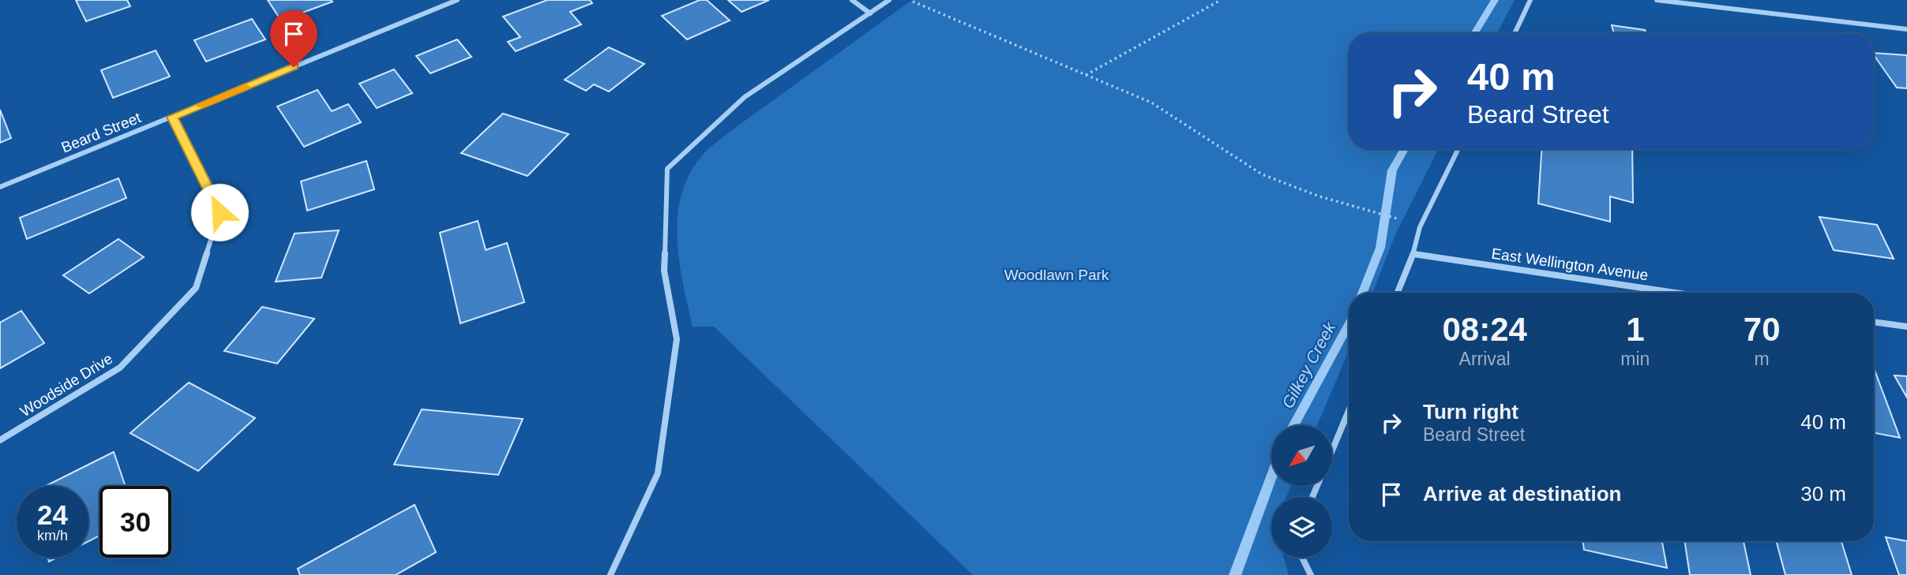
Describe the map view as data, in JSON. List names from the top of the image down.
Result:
{
  "streets": {
    "street": ["Beard Street", "East Wellington Avenue", "Woodside Drive"]
  },
  "crossings": [
    ["Beard Street", "Woodside Drive"]
  ],
  "water": ["Gilkey Creek"],
  "parks": ["Woodlawn Park"],
  "north": "bottom left",
  "page": {
    "turn": ["40 m", "Beard Street"],
    "eta": [
      "08:24",
      "Arrival",
      "1",
      "min",
      "70",
      "m"
    ],
    "list": [
      {
        "name": "Turn right",
        "note": "Beard Street",
        "value": "40 m"
      },
      {
        "name": "Arrive at destination",
        "value": "30 m"
      }
    ],
    "speed": "24 km/h",
    "limit": "30"
  }
}
